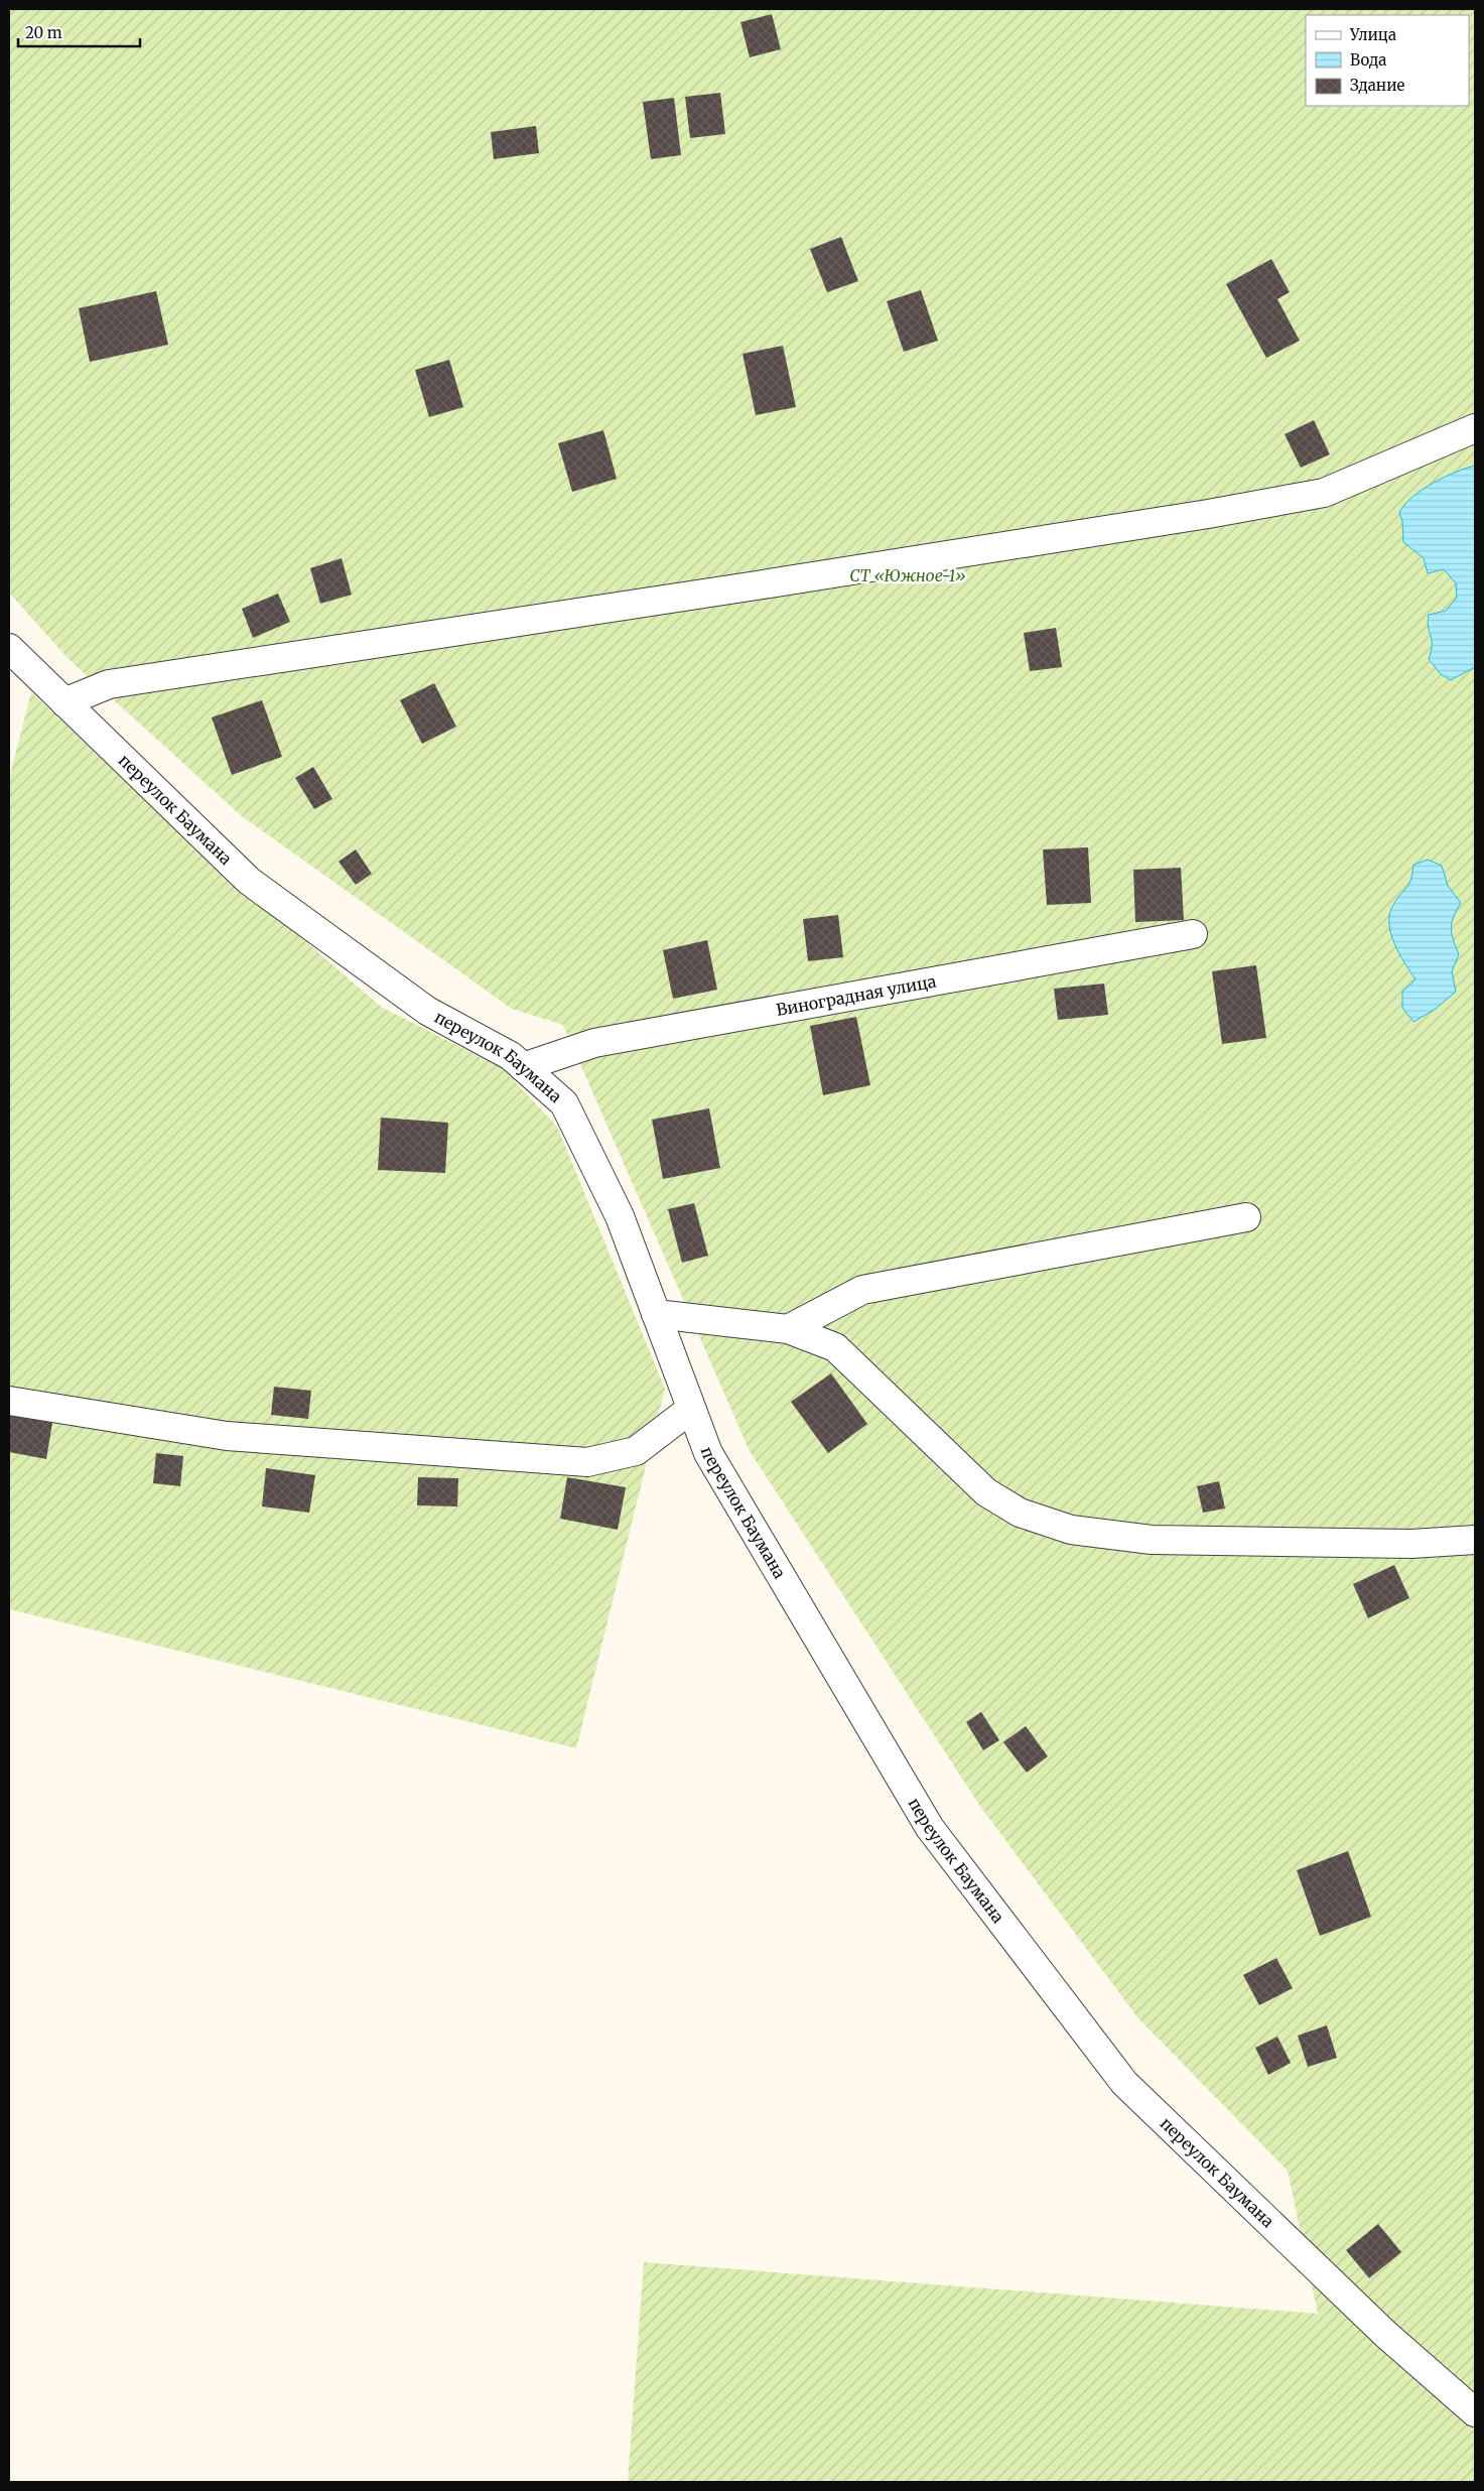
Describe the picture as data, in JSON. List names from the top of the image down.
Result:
{
  "streets": {
    "street": ["переулок Баумана", "Виноградная улица"]
  },
  "crossings": [
    ["переулок Баумана", "Виноградная улица"]
  ],
  "parks": ["СТ «Южное-1»"],
  "legend": ["Улица", "Вода", "Здание"],
  "scale_bar": "20 m"
}
